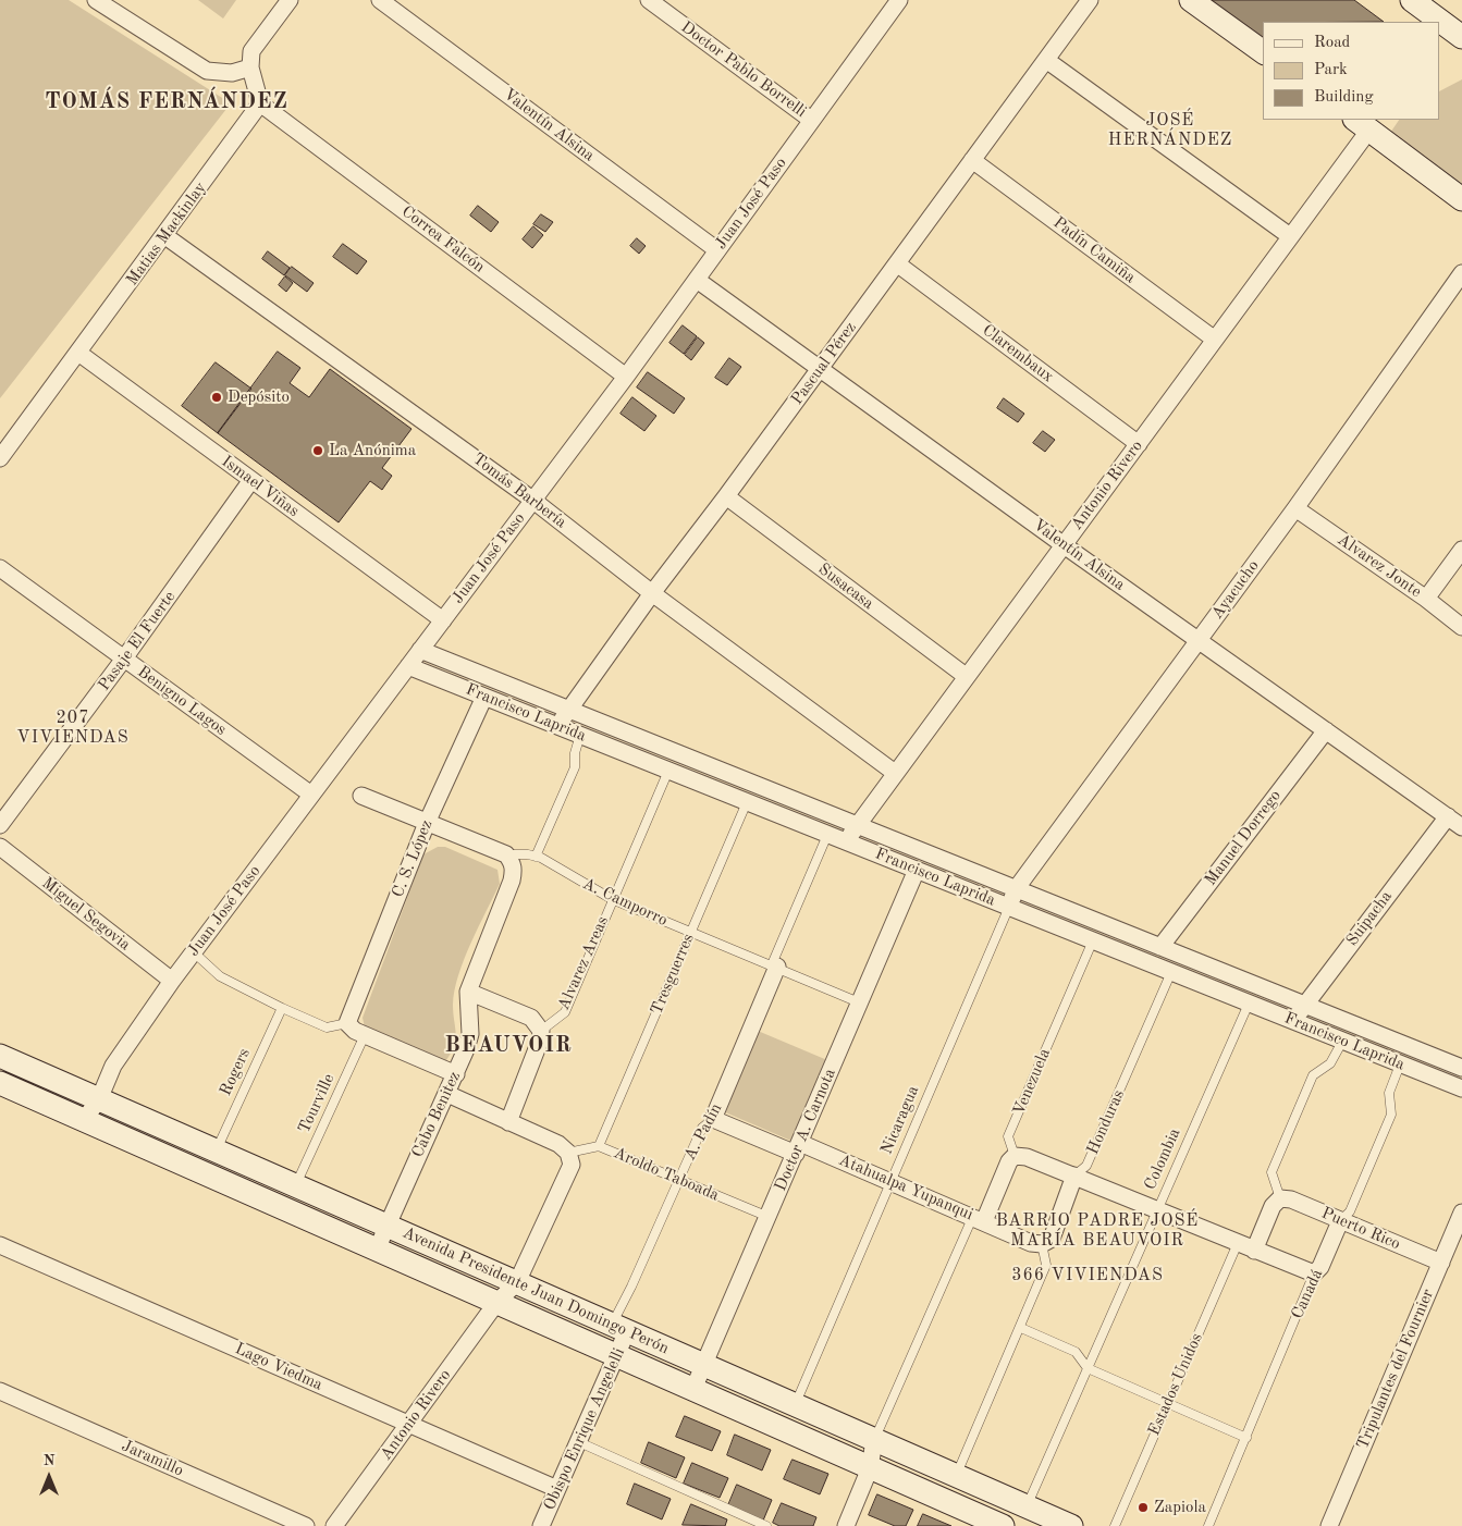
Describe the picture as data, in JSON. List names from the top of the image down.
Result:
{
  "streets": {
    "main road": ["Avenida Presidente Juan Domingo Perón"],
    "street": [
      "Doctor Pablo Borrelli",
      "Valentín Alsina",
      "Juan José Paso",
      "Matias Mackinlay",
      "Correa Falcón",
      "Padín Camiña",
      "Clarembaux",
      "Pascual Pérez",
      "Antonio Rivero",
      "Ismael Viñas",
      "Tomás Barbería",
      "Alvarez Jonte",
      "Susacasa",
      "Ayacucho",
      "Pasaje El Fuerte",
      "Benigno Lagos",
      "Francisco Laprida",
      "Manuel Dorrego",
      "C. S. López",
      "A. Camporro",
      "Miguel Segovia",
      "Suipacha",
      "Cabo Benitez",
      "Honduras",
      "Doctor A. Carnota",
      "A. Padín",
      "Atahualpa Yupanqui",
      "Puerto Rico",
      "Canadá",
      "Lago Viedma",
      "Tripulantes del Fournier",
      "Obispo Enrique Angelelli",
      "Jaramillo"
    ],
    "lane": [
      "Alvarez Areas",
      "Tresguerres",
      "Rogers",
      "Venezuela",
      "Tourville",
      "Nicaragua",
      "Colombia",
      "Aroldo Taboada",
      "Estados Unidos"
    ]
  },
  "crossings": [
    ["Doctor Pablo Borrelli", "Juan José Paso"],
    ["Valentín Alsina", "Juan José Paso"],
    ["Valentín Alsina", "Pascual Pérez"],
    ["Valentín Alsina", "Antonio Rivero"],
    ["Valentín Alsina", "Ayacucho"],
    ["Valentín Alsina", "Manuel Dorrego"],
    ["Valentín Alsina", "Suipacha"],
    ["Juan José Paso", "Correa Falcón"],
    ["Juan José Paso", "Ismael Viñas"],
    ["Juan José Paso", "Tomás Barbería"],
    ["Juan José Paso", "Benigno Lagos"],
    ["Juan José Paso", "Francisco Laprida"],
    ["Juan José Paso", "Miguel Segovia"],
    ["Juan José Paso", "Avenida Presidente Juan Domingo Perón"],
    ["Matias Mackinlay", "Correa Falcón"],
    ["Matias Mackinlay", "Ismael Viñas"],
    ["Matias Mackinlay", "Tomás Barbería"],
    ["Padín Camiña", "Pascual Pérez"],
    ["Padín Camiña", "Antonio Rivero"],
    ["Clarembaux", "Pascual Pérez"],
    ["Clarembaux", "Antonio Rivero"],
    ["Pascual Pérez", "Tomás Barbería"],
    ["Pascual Pérez", "Susacasa"],
    ["Pascual Pérez", "Francisco Laprida"],
    ["Antonio Rivero", "Tomás Barbería"],
    ["Antonio Rivero", "Susacasa"],
    ["Antonio Rivero", "Francisco Laprida"],
    ["Antonio Rivero", "Avenida Presidente Juan Domingo Perón"],
    ["Antonio Rivero", "Lago Viedma"],
    ["Ismael Viñas", "Pasaje El Fuerte"],
    ["Alvarez Jonte", "Ayacucho"],
    ["Ayacucho", "Francisco Laprida"],
    ["Ayacucho", "Nicaragua"],
    ["Pasaje El Fuerte", "Benigno Lagos"],
    ["Francisco Laprida", "Manuel Dorrego"],
    ["Francisco Laprida", "C. S. López"],
    ["Francisco Laprida", "Suipacha"],
    ["Francisco Laprida", "Alvarez Areas"],
    ["Francisco Laprida", "Tresguerres"],
    ["Francisco Laprida", "Venezuela"],
    ["Francisco Laprida", "Nicaragua"],
    ["Francisco Laprida", "Honduras"],
    ["Francisco Laprida", "Doctor A. Carnota"],
    ["Francisco Laprida", "A. Padín"],
    ["Francisco Laprida", "Colombia"],
    ["Francisco Laprida", "Canadá"],
    ["C. S. López", "A. Camporro"],
    ["A. Camporro", "Alvarez Areas"],
    ["A. Camporro", "Tresguerres"],
    ["A. Camporro", "Cabo Benitez"],
    ["A. Camporro", "Doctor A. Carnota"],
    ["A. Camporro", "A. Padín"],
    ["Tresguerres", "Aroldo Taboada"],
    ["Rogers", "Avenida Presidente Juan Domingo Perón"],
    ["Tourville", "Avenida Presidente Juan Domingo Perón"],
    ["Cabo Benitez", "Avenida Presidente Juan Domingo Perón"],
    ["Nicaragua", "Atahualpa Yupanqui"],
    ["Nicaragua", "Avenida Presidente Juan Domingo Perón"],
    ["Honduras", "Atahualpa Yupanqui"],
    ["Doctor A. Carnota", "Aroldo Taboada"],
    ["Doctor A. Carnota", "Atahualpa Yupanqui"],
    ["Doctor A. Carnota", "Avenida Presidente Juan Domingo Perón"],
    ["A. Padín", "Aroldo Taboada"],
    ["A. Padín", "Atahualpa Yupanqui"],
    ["A. Padín", "Avenida Presidente Juan Domingo Perón"],
    ["A. Padín", "Obispo Enrique Angelelli"],
    ["Colombia", "Avenida Presidente Juan Domingo Perón"],
    ["Puerto Rico", "Canadá"],
    ["Puerto Rico", "Tripulantes del Fournier"],
    ["Avenida Presidente Juan Domingo Perón", "Obispo Enrique Angelelli"],
    ["Lago Viedma", "Obispo Enrique Angelelli"]
  ],
  "districts": [
    "TOMÁS FERNÁNDEZ",
    "JOSÉ HERNÁNDEZ",
    "207 VIVIENDAS",
    "BEAUVOIR",
    "BARRIO PADRE JOSÉ MARÍA BEAUVOIR",
    "366 VIVIENDAS"
  ],
  "places": ["Depósito", "La Anónima", "Zapiola"],
  "legend": ["Road", "Park", "Building"],
  "north": "top"
}
